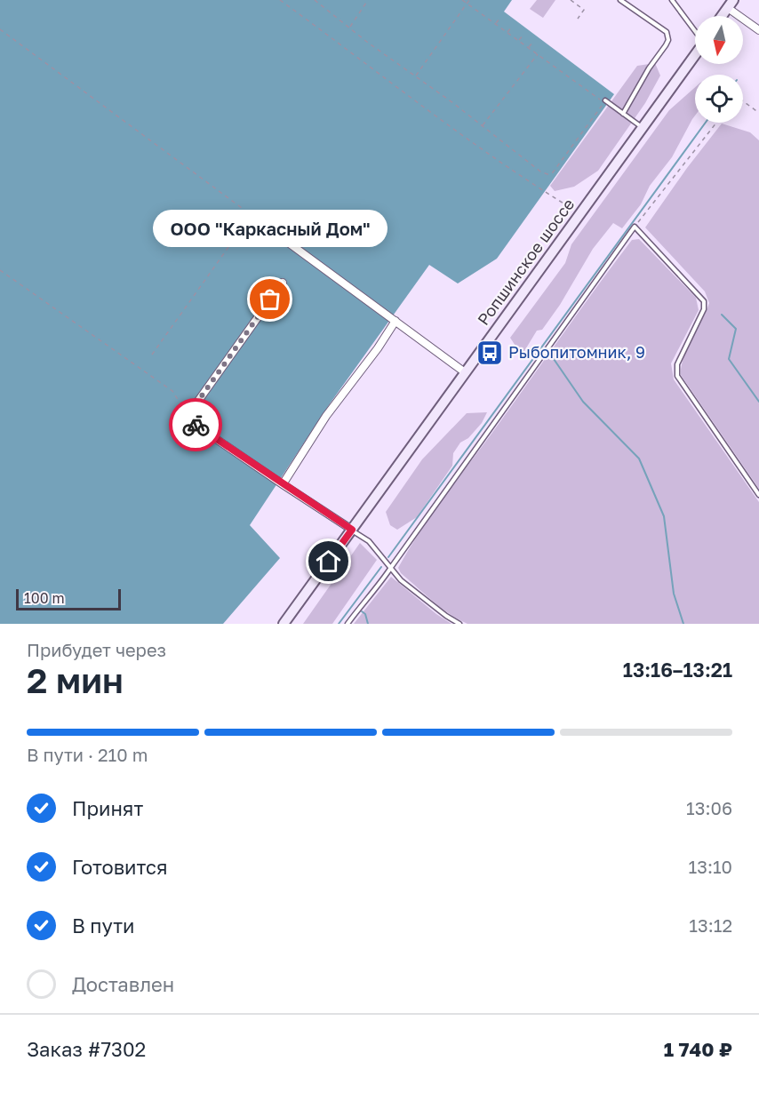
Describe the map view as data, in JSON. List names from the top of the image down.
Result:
{
  "streets": {
    "main road": ["Ропшинское шоссе"]
  },
  "places": {
    "other": ["ООО \"Каркасный Дом\""],
    "bus stop": ["Рыбопитомник, 9"]
  },
  "scale_bar": "100 m",
  "north": "bottom",
  "page": {
    "bubble": "ООО \"Каркасный Дом\"",
    "scale": "100 m",
    "heading": ["2 мин", "Прибудет через", "13:16–13:21"],
    "panel": ["Заказ #7302", "1 740 ₽"],
    "bar": "В пути · 210 m",
    "list": [
      ["Принят", "13:06"],
      ["Готовится", "13:10"],
      ["В пути", "13:12"],
      "Доставлен"
    ]
  }
}
